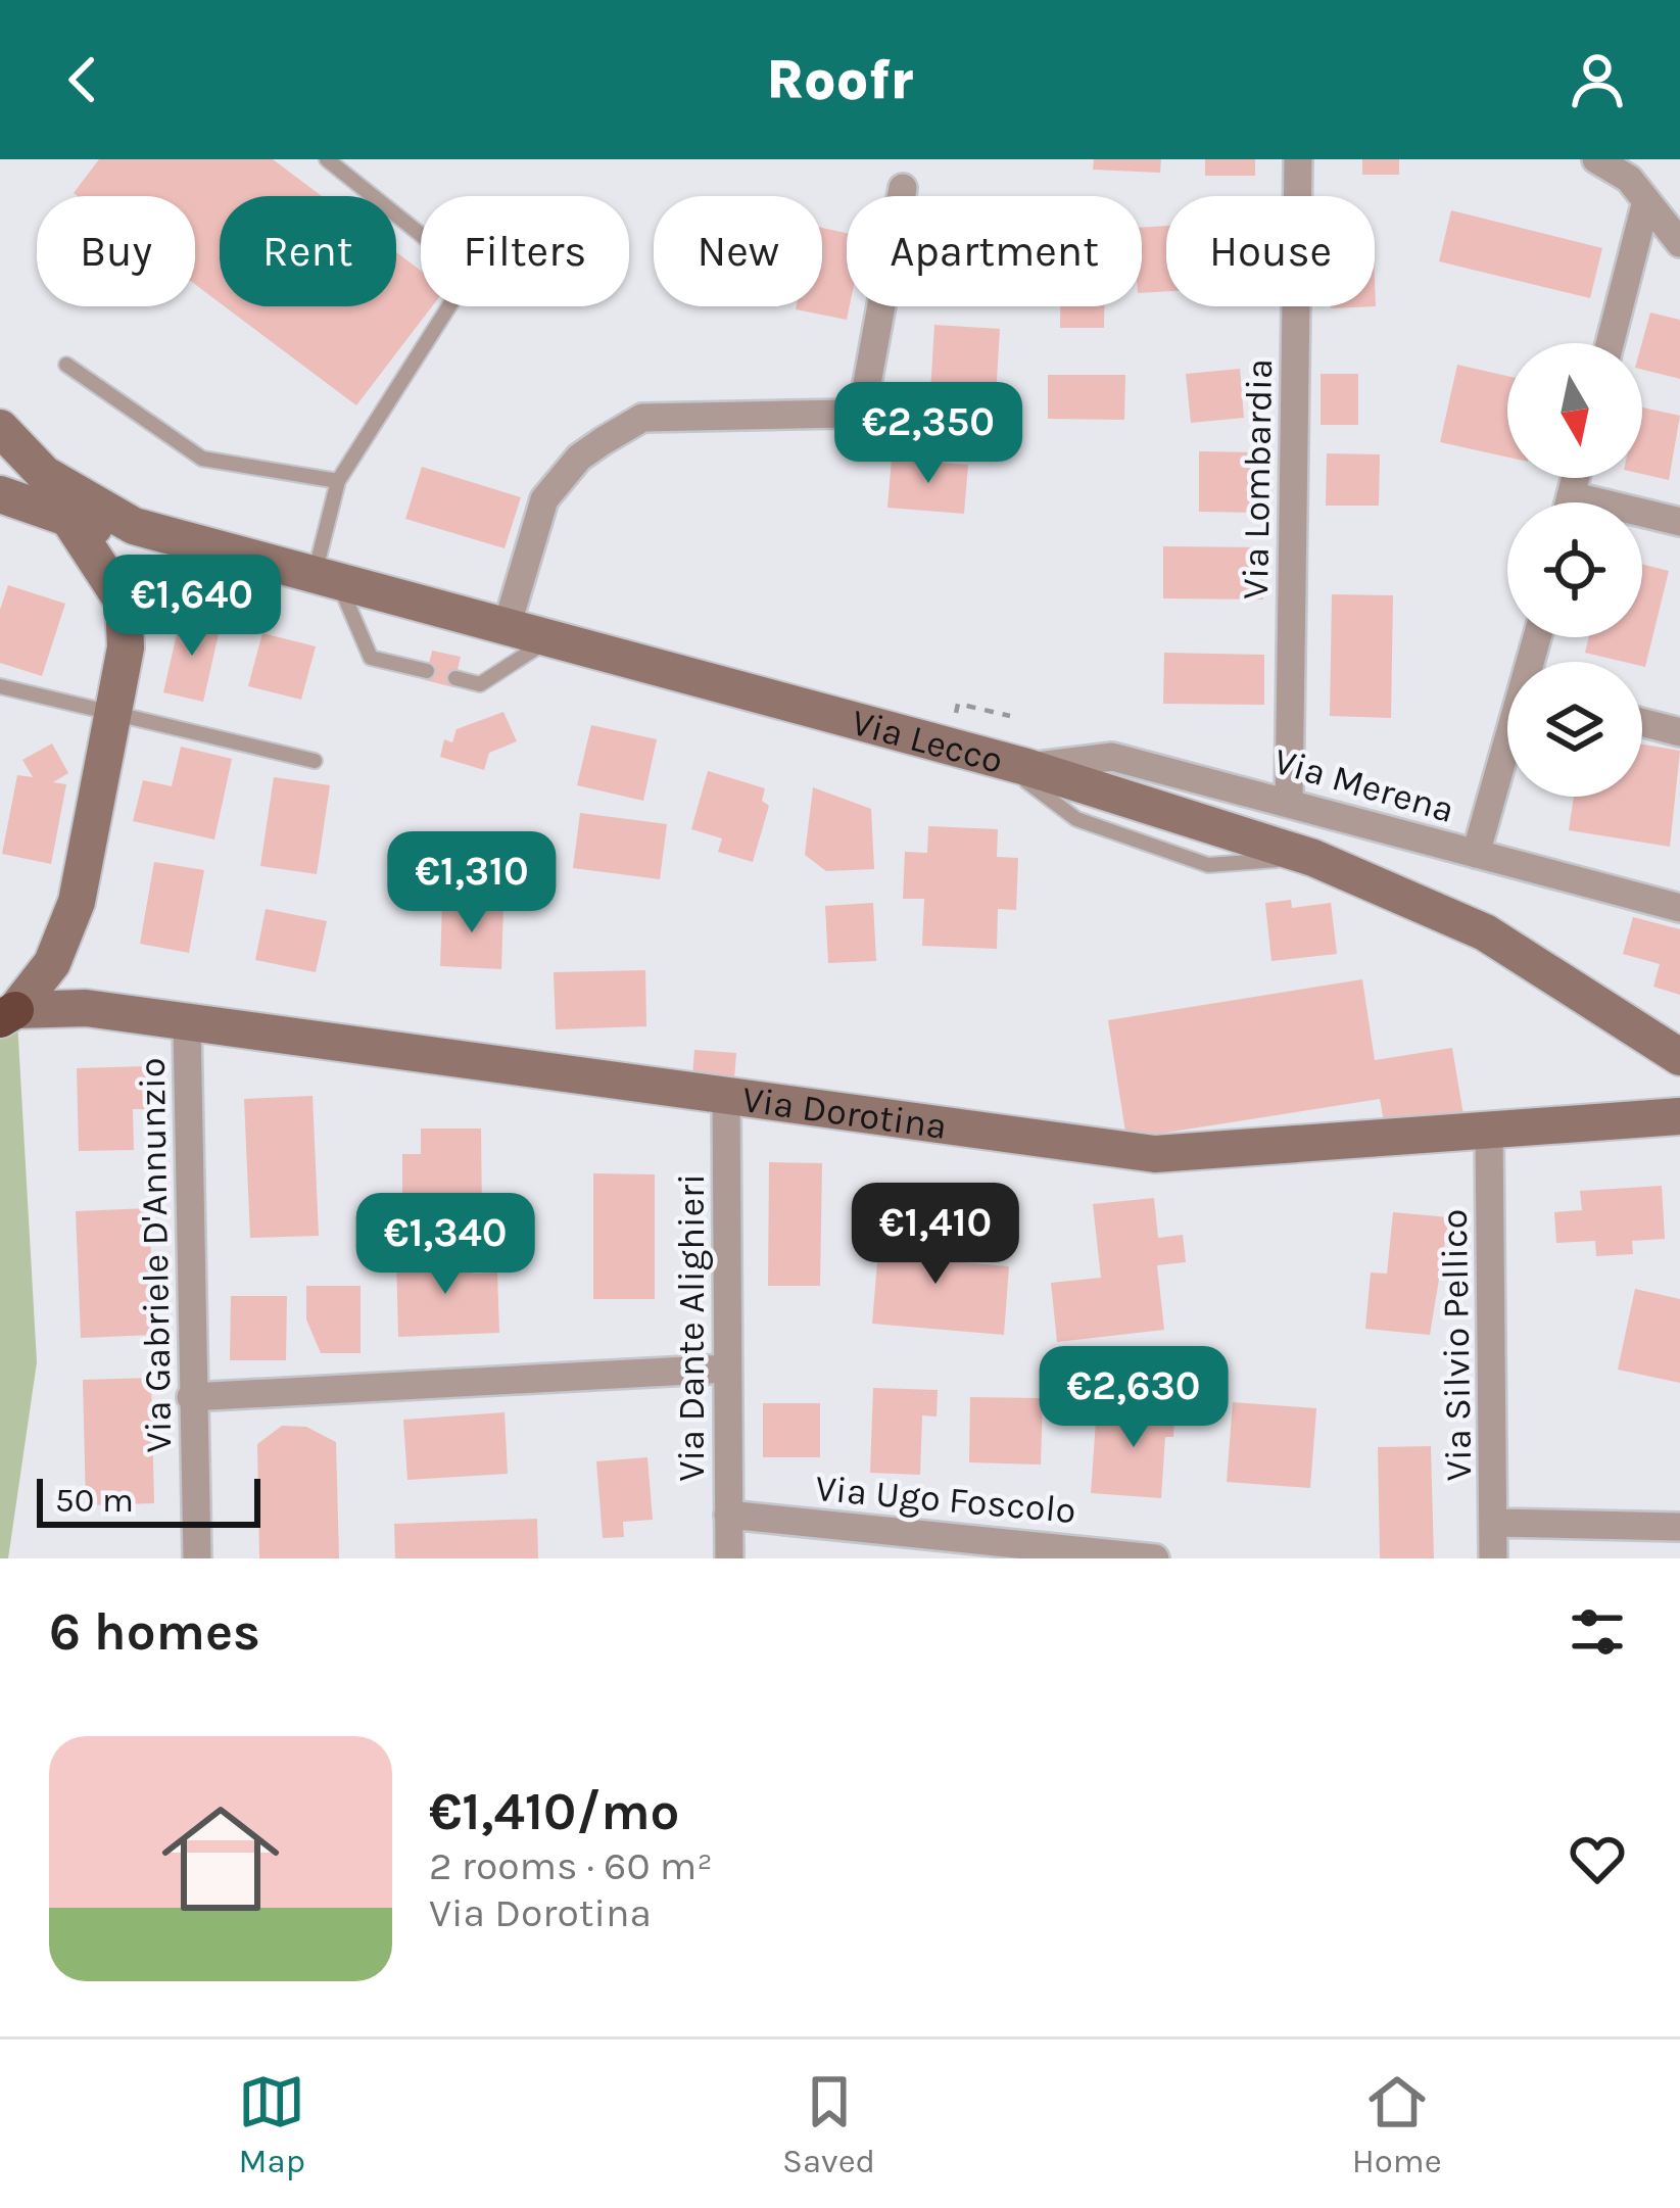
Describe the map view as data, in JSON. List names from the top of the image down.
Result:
{
  "streets": {
    "main road": ["Via Lecco", "Via Dorotina"],
    "street": [
      "Via Lombardia",
      "Via Merena",
      "Via Gabriele D'Annunzio",
      "Via Dante Alighieri",
      "Via Silvio Pellico",
      "Via Ugo Foscolo"
    ]
  },
  "crossings": [
    ["Via Lombardia", "Via Merena"],
    ["Via Lecco", "Via Merena"],
    ["Via Dorotina", "Via Gabriele D'Annunzio"],
    ["Via Dorotina", "Via Dante Alighieri"],
    ["Via Dorotina", "Via Silvio Pellico"],
    ["Via Dante Alighieri", "Via Ugo Foscolo"]
  ],
  "scale_bar": "50 m",
  "north": "bottom",
  "page": {
    "header": "Roofr",
    "chip": [
      "Buy",
      "Rent",
      "Filters",
      "New",
      "Apartment",
      "House"
    ],
    "price": [
      "€2,350",
      "€1,640",
      "€1,310",
      "€1,410",
      "€1,340",
      "€2,630"
    ],
    "scale": "50 m",
    "heading": "6 homes",
    "list": [
      {
        "name": "€1,410/mo",
        "note": "2 rooms · 60 m² · Via Dorotina"
      }
    ],
    "tabs": ["Map", "Saved", "Home"]
  }
}
